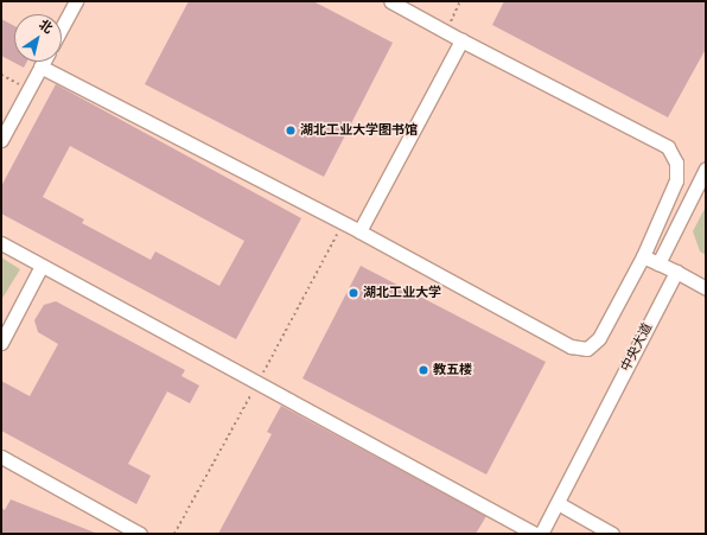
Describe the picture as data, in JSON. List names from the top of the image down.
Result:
{
  "streets": {
    "street": ["中央大道"]
  },
  "places": ["湖北工业大学图书馆", "湖北工业大学", "教五楼"],
  "north": "top right"
}
